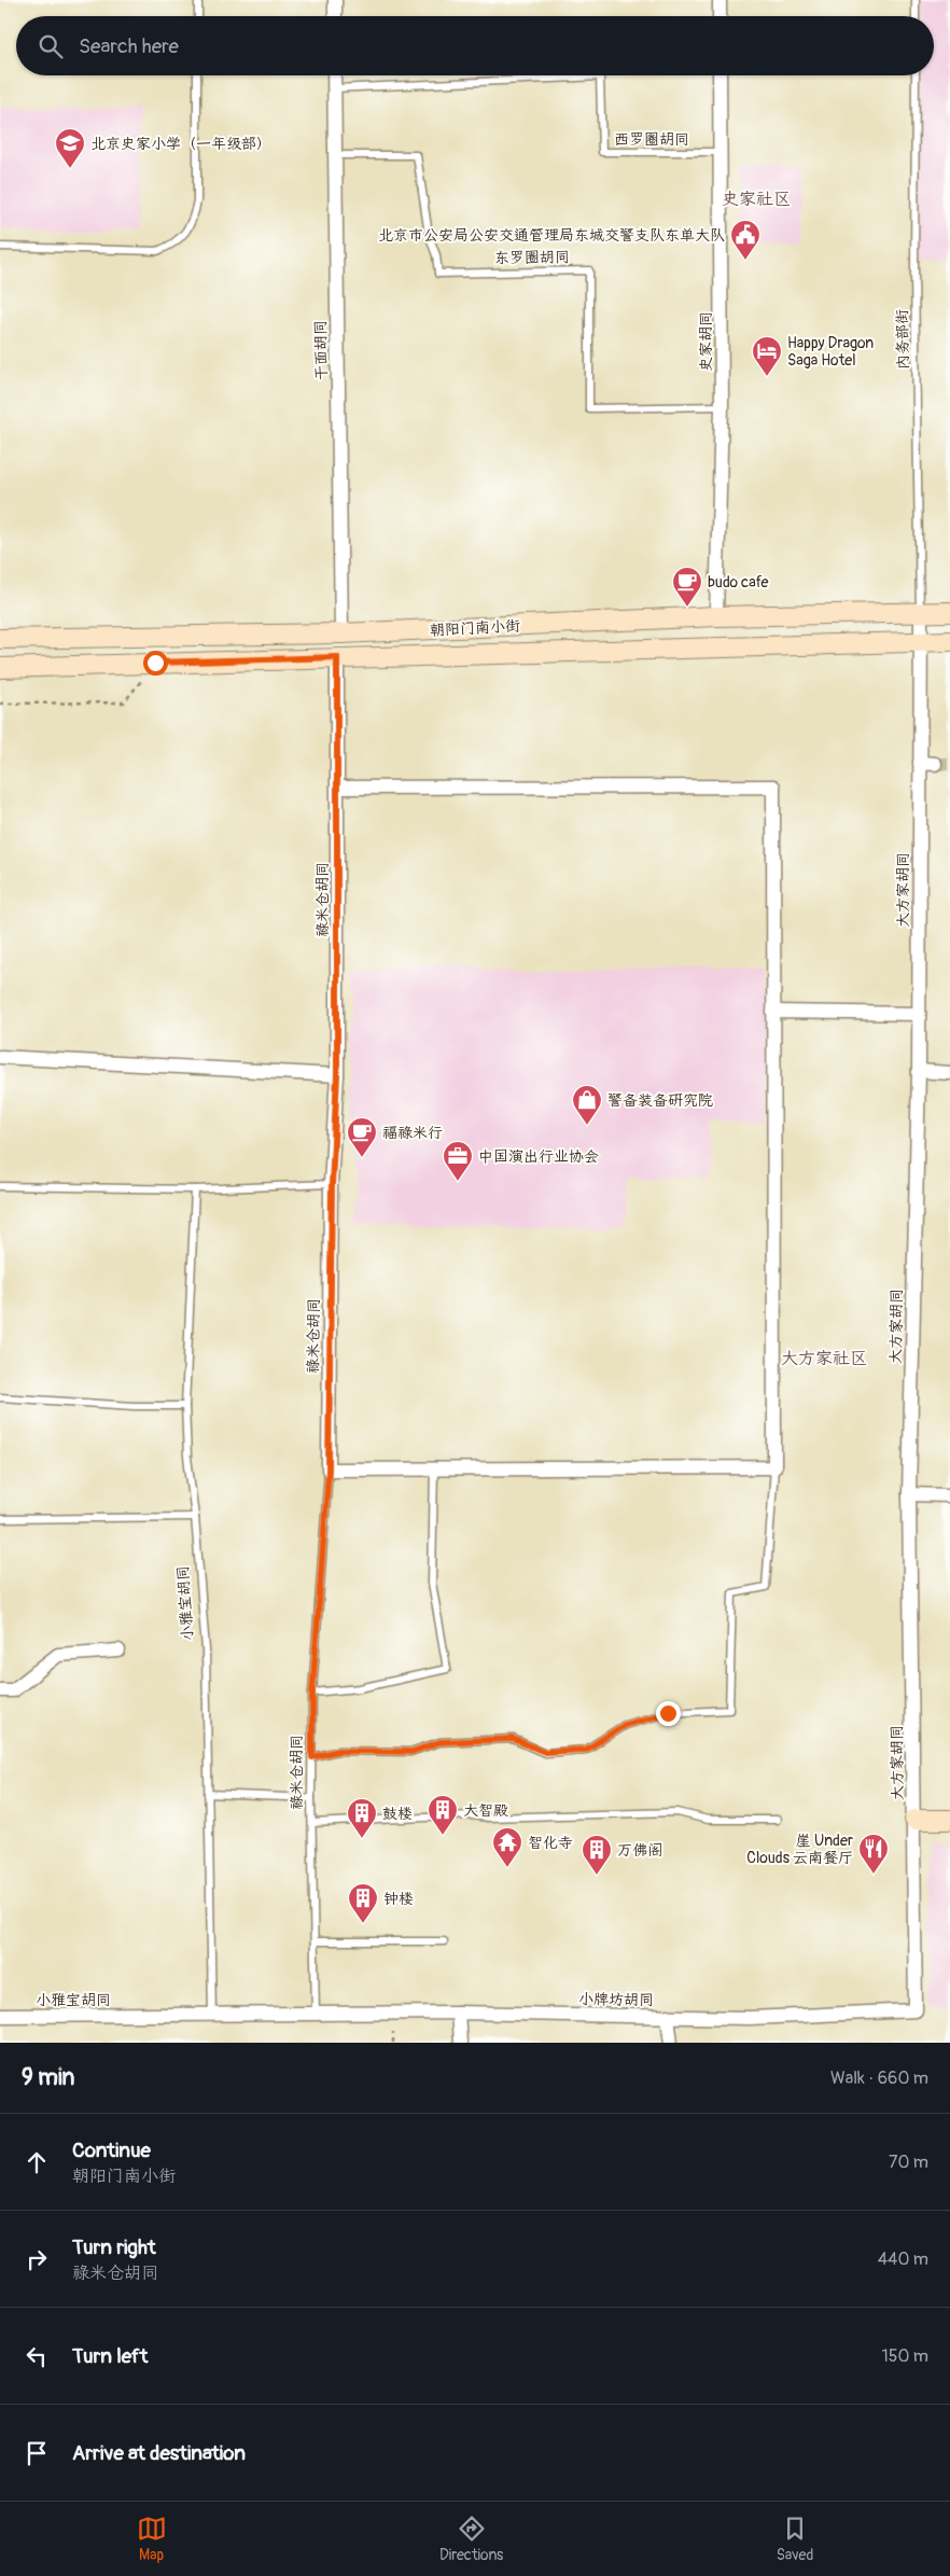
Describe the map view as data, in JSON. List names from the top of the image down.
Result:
{
  "streets": {
    "main road": ["朝阳门南小街"],
    "street": [
      "史家胡同",
      "干面胡同",
      "大方家胡同",
      "禄米仓胡同",
      "小雅宝胡同",
      "小牌坊胡同"
    ],
    "lane": ["西罗圈胡同", "东罗圈胡同", "内务部街"]
  },
  "crossings": [
    ["西罗圈胡同", "史家胡同"],
    ["西罗圈胡同", "干面胡同"],
    ["东罗圈胡同", "史家胡同"],
    ["东罗圈胡同", "干面胡同"],
    ["内务部街", "朝阳门南小街"],
    ["内务部街", "大方家胡同"],
    ["史家胡同", "朝阳门南小街"],
    ["干面胡同", "朝阳门南小街"],
    ["朝阳门南小街", "大方家胡同"],
    ["朝阳门南小街", "禄米仓胡同"],
    ["大方家胡同", "小牌坊胡同"],
    ["禄米仓胡同", "小雅宝胡同"],
    ["禄米仓胡同", "小牌坊胡同"],
    ["小雅宝胡同", "小牌坊胡同"]
  ],
  "districts": ["史家社区", "大方家社区"],
  "places": {
    "school or university": ["北京史家小学（一年级部）"],
    "public building": ["北京市公安局公安交通管理局东城交警支队东单大队"],
    "hotel": ["Happy Dragon Saga Hotel"],
    "cafe": ["budo cafe", "福禄米行"],
    "shop": ["警备装备研究院"],
    "office": ["中国演出行业协会"],
    "building": [
      "大智殿",
      "鼓楼",
      "万佛阁",
      "钟楼"
    ],
    "temple": ["智化寺"],
    "restaurant": ["崖 Under Clouds 云南餐厅"]
  },
  "page": {
    "search": "Search here",
    "heading": ["9 min", "Walk · 660 m"],
    "list": [
      ["Continue", "朝阳门南小街", "70 m"],
      ["Turn right", "禄米仓胡同", "440 m"],
      ["Turn left", "150 m"],
      "Arrive at destination"
    ],
    "nav": ["Map", "Directions", "Saved"]
  }
}
